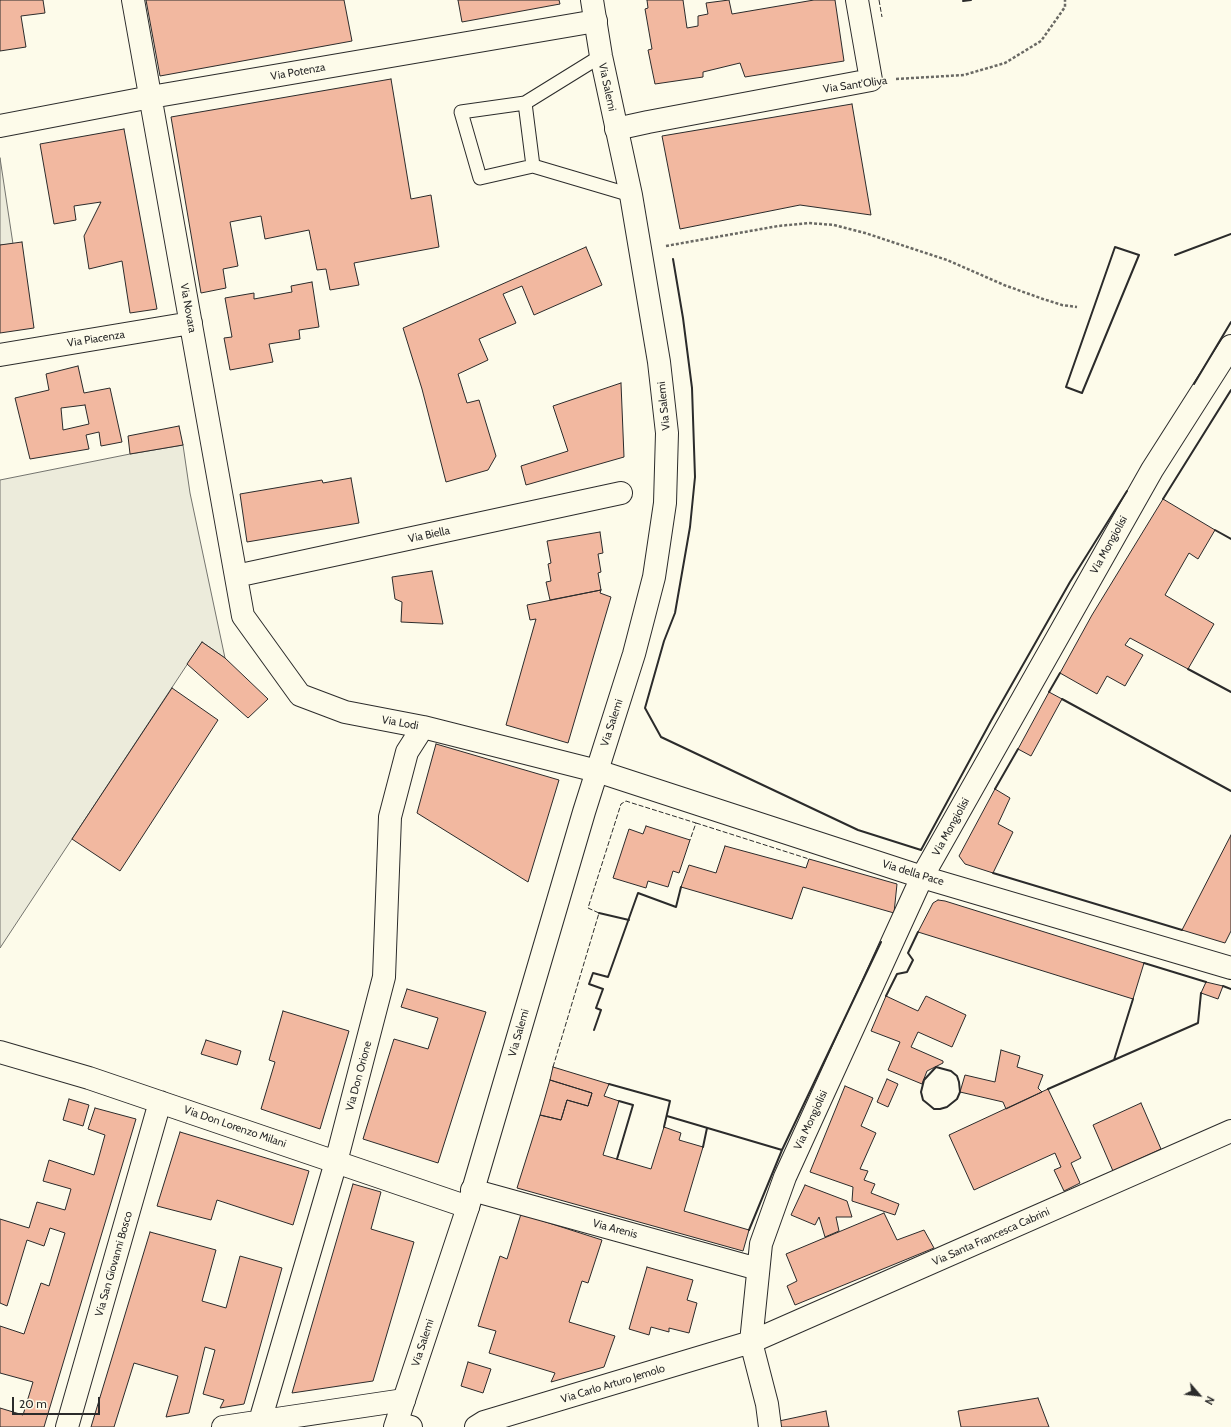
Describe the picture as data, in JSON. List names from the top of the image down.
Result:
{
  "streets": {
    "street": [
      "Via Potenza",
      "Via Sant'Oliva",
      "Via Salemi",
      "Via Novara",
      "Via Piacenza",
      "Via Biella",
      "Via Mongiolisi",
      "Via Lodi",
      "Via della Pace",
      "Via Don Orione",
      "Via Don Lorenzo Milani",
      "Via Arenis",
      "Via Santa Francesca Cabrini",
      "Via San Giovanni Bosco",
      "Via Carlo Arturo Jemolo"
    ]
  },
  "crossings": [
    ["Via Potenza", "Via Salemi"],
    ["Via Potenza", "Via Novara"],
    ["Via Sant'Oliva", "Via Salemi"],
    ["Via Salemi", "Via Lodi"],
    ["Via Salemi", "Via della Pace"],
    ["Via Salemi", "Via Don Lorenzo Milani"],
    ["Via Salemi", "Via Arenis"],
    ["Via Novara", "Via Piacenza"],
    ["Via Novara", "Via Biella"],
    ["Via Novara", "Via Lodi"],
    ["Via Mongiolisi", "Via della Pace"],
    ["Via Mongiolisi", "Via Arenis"],
    ["Via Mongiolisi", "Via Santa Francesca Cabrini"],
    ["Via Mongiolisi", "Via Carlo Arturo Jemolo"],
    ["Via Lodi", "Via della Pace"],
    ["Via Lodi", "Via Don Orione"],
    ["Via Don Orione", "Via Don Lorenzo Milani"],
    ["Via Don Lorenzo Milani", "Via Arenis"],
    ["Via Don Lorenzo Milani", "Via San Giovanni Bosco"],
    ["Via Santa Francesca Cabrini", "Via Carlo Arturo Jemolo"]
  ],
  "scale_bar": "20 m",
  "north": "bottom right"
}
